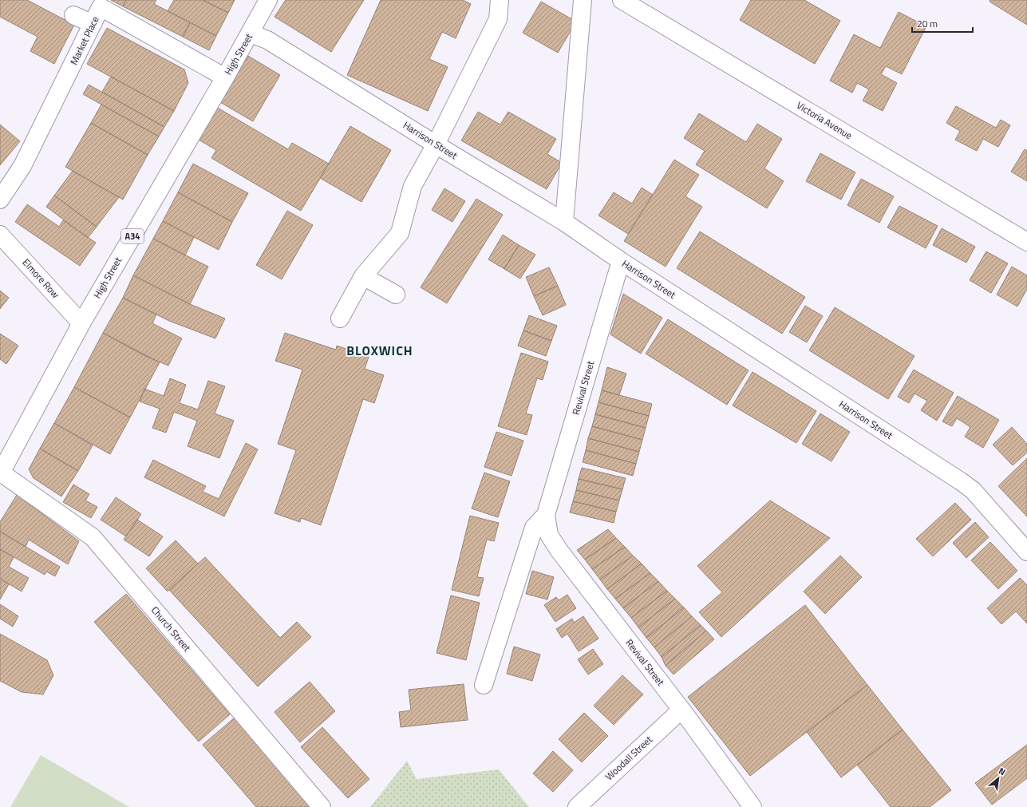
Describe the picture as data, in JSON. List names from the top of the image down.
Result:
{
  "streets": {
    "main road": [
      "Market Place",
      "High Street",
      "Victoria Avenue",
      "Harrison Street",
      "A34",
      "Elmore Row",
      "Revival Street",
      "Church Street",
      "Woodall Street"
    ]
  },
  "crossings": [
    ["Market Place", "High Street"],
    ["High Street", "Harrison Street"],
    ["High Street", "Elmore Row"],
    ["High Street", "Church Street"],
    ["Harrison Street", "Revival Street"],
    ["Revival Street", "Woodall Street"]
  ],
  "districts": ["BLOXWICH"],
  "scale_bar": "20 m",
  "north": "top right"
}
